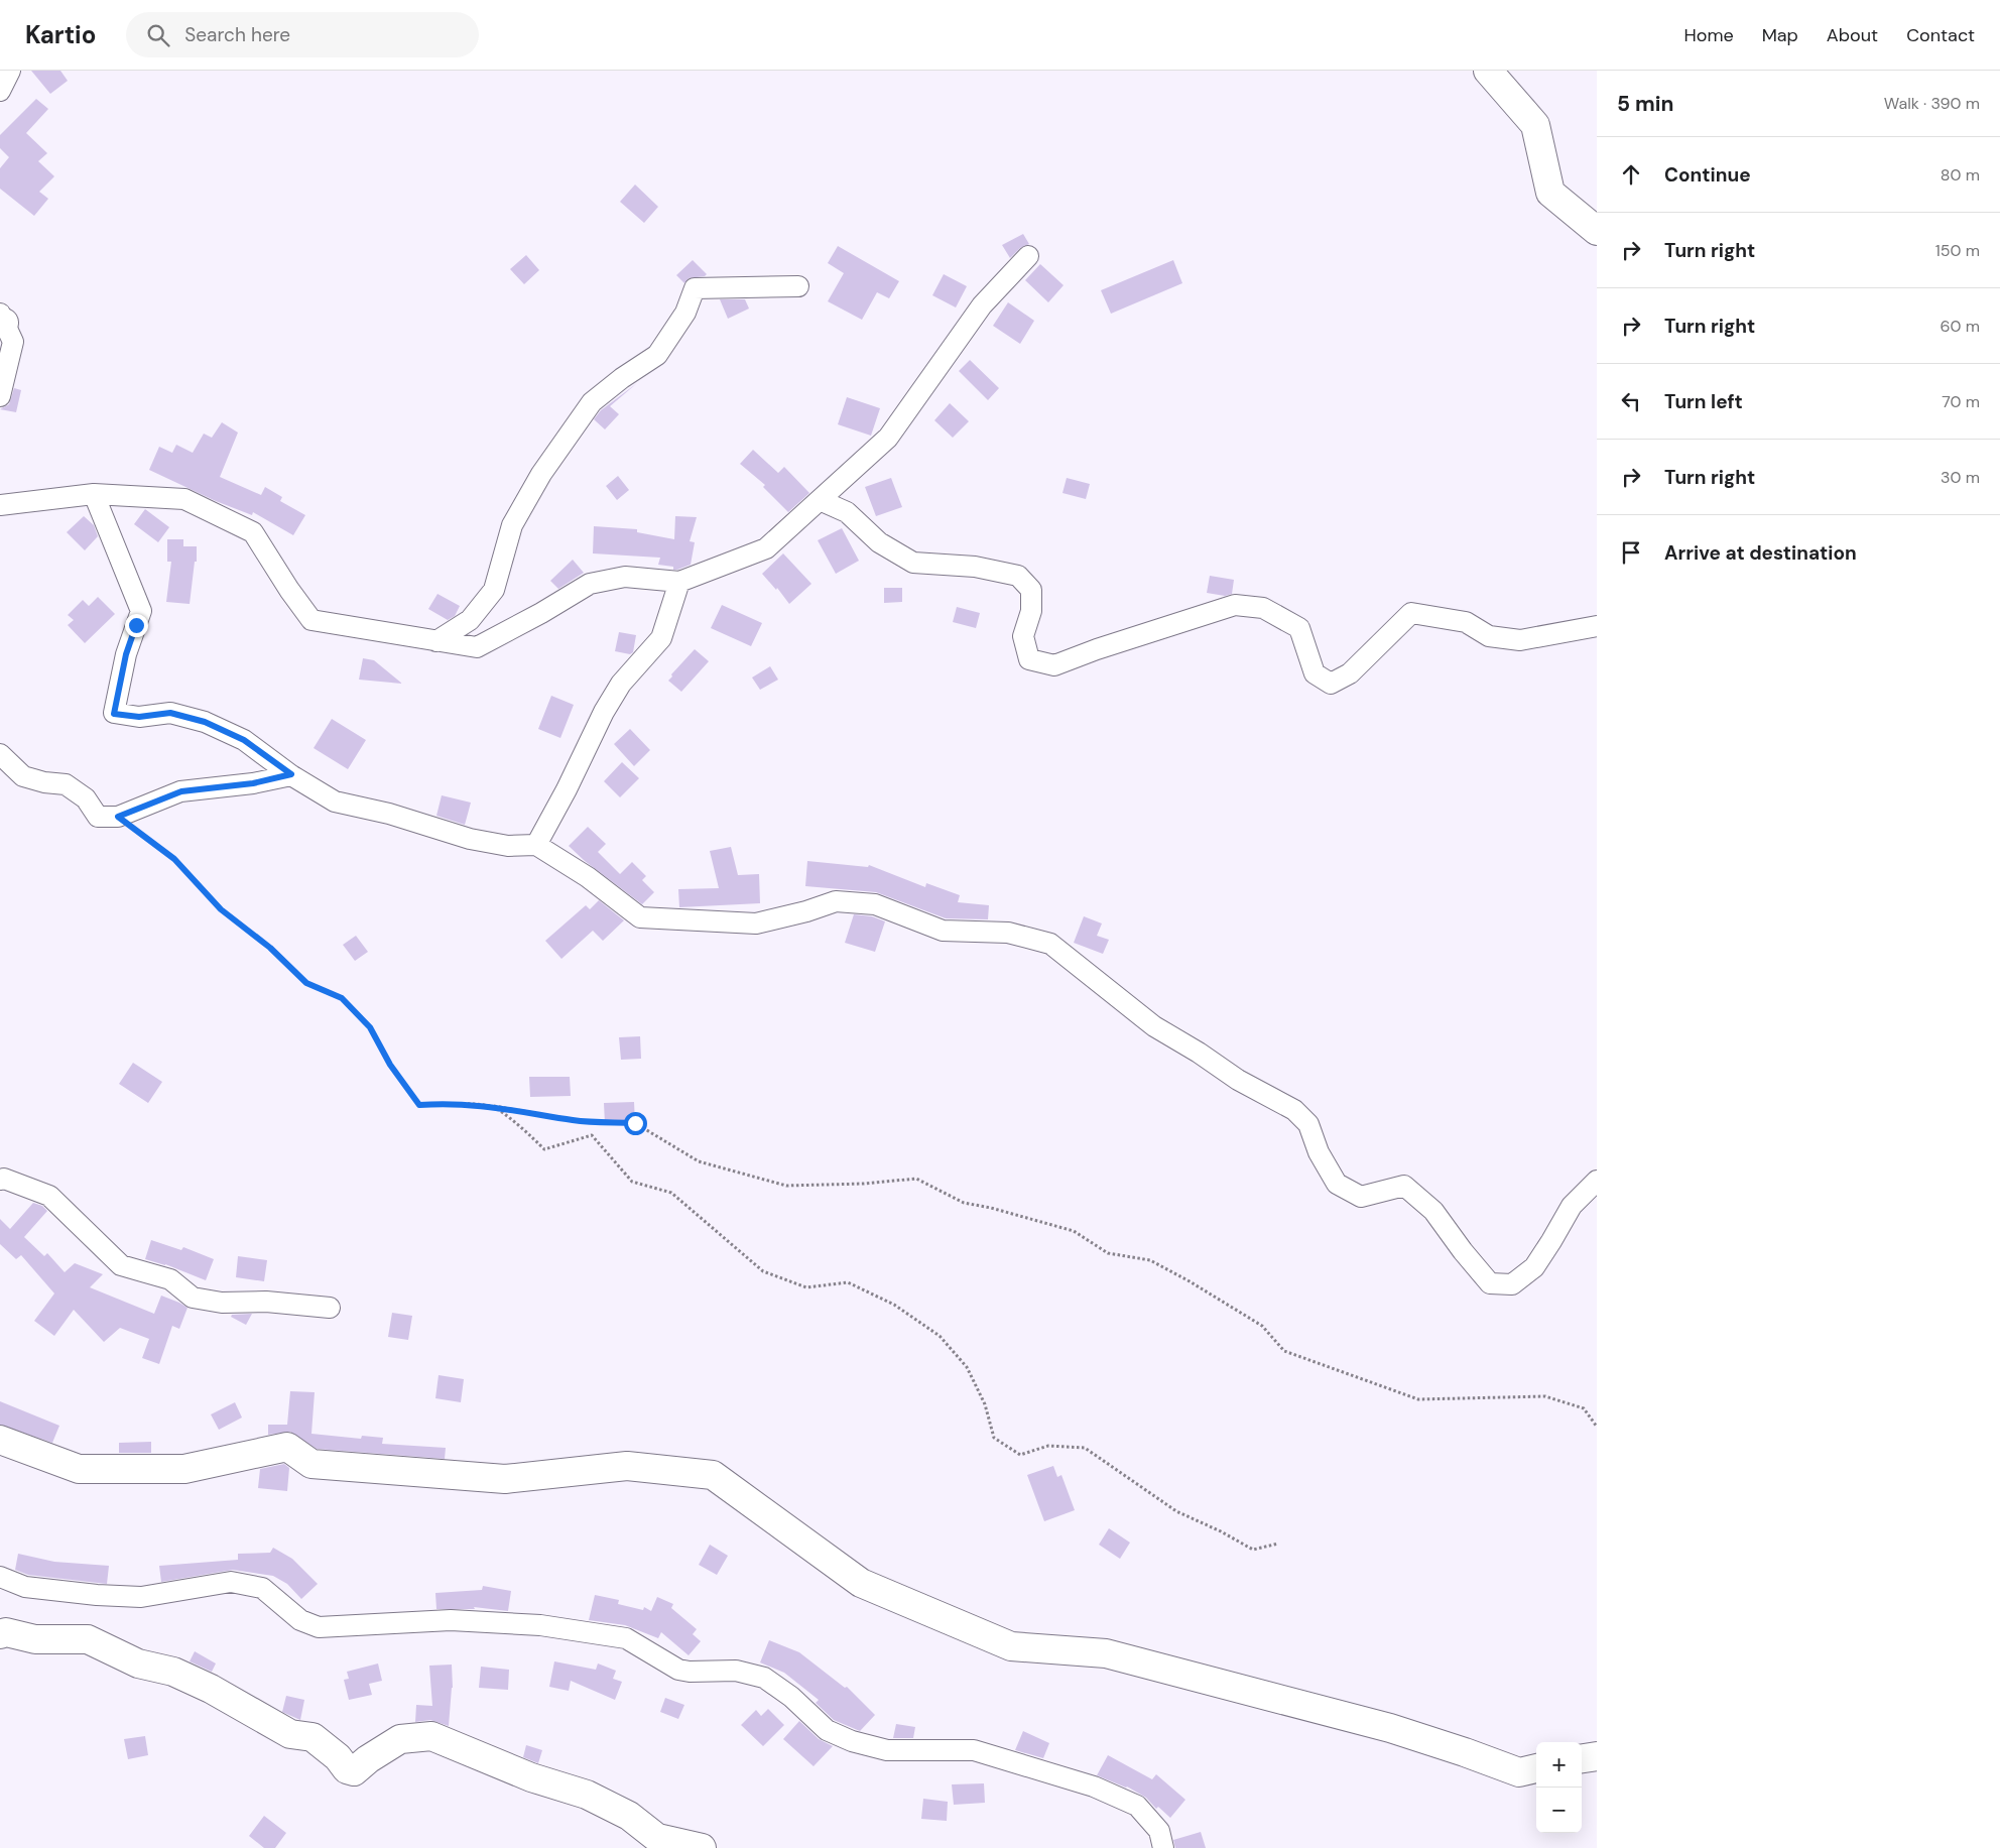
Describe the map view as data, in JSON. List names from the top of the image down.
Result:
{
  "page": {
    "header": "Kartio",
    "search": "Search here",
    "nav": [
      "Home",
      "Map",
      "About",
      "Contact"
    ],
    "heading": ["5 min", "Walk · 390 m"],
    "list": [
      ["Continue", "80 m"],
      ["Turn right", "150 m"],
      ["Turn right", "60 m"],
      ["Turn left", "70 m"],
      ["Turn right", "30 m"],
      "Arrive at destination"
    ],
    "map_buttons": ["+", "−"]
  }
}
